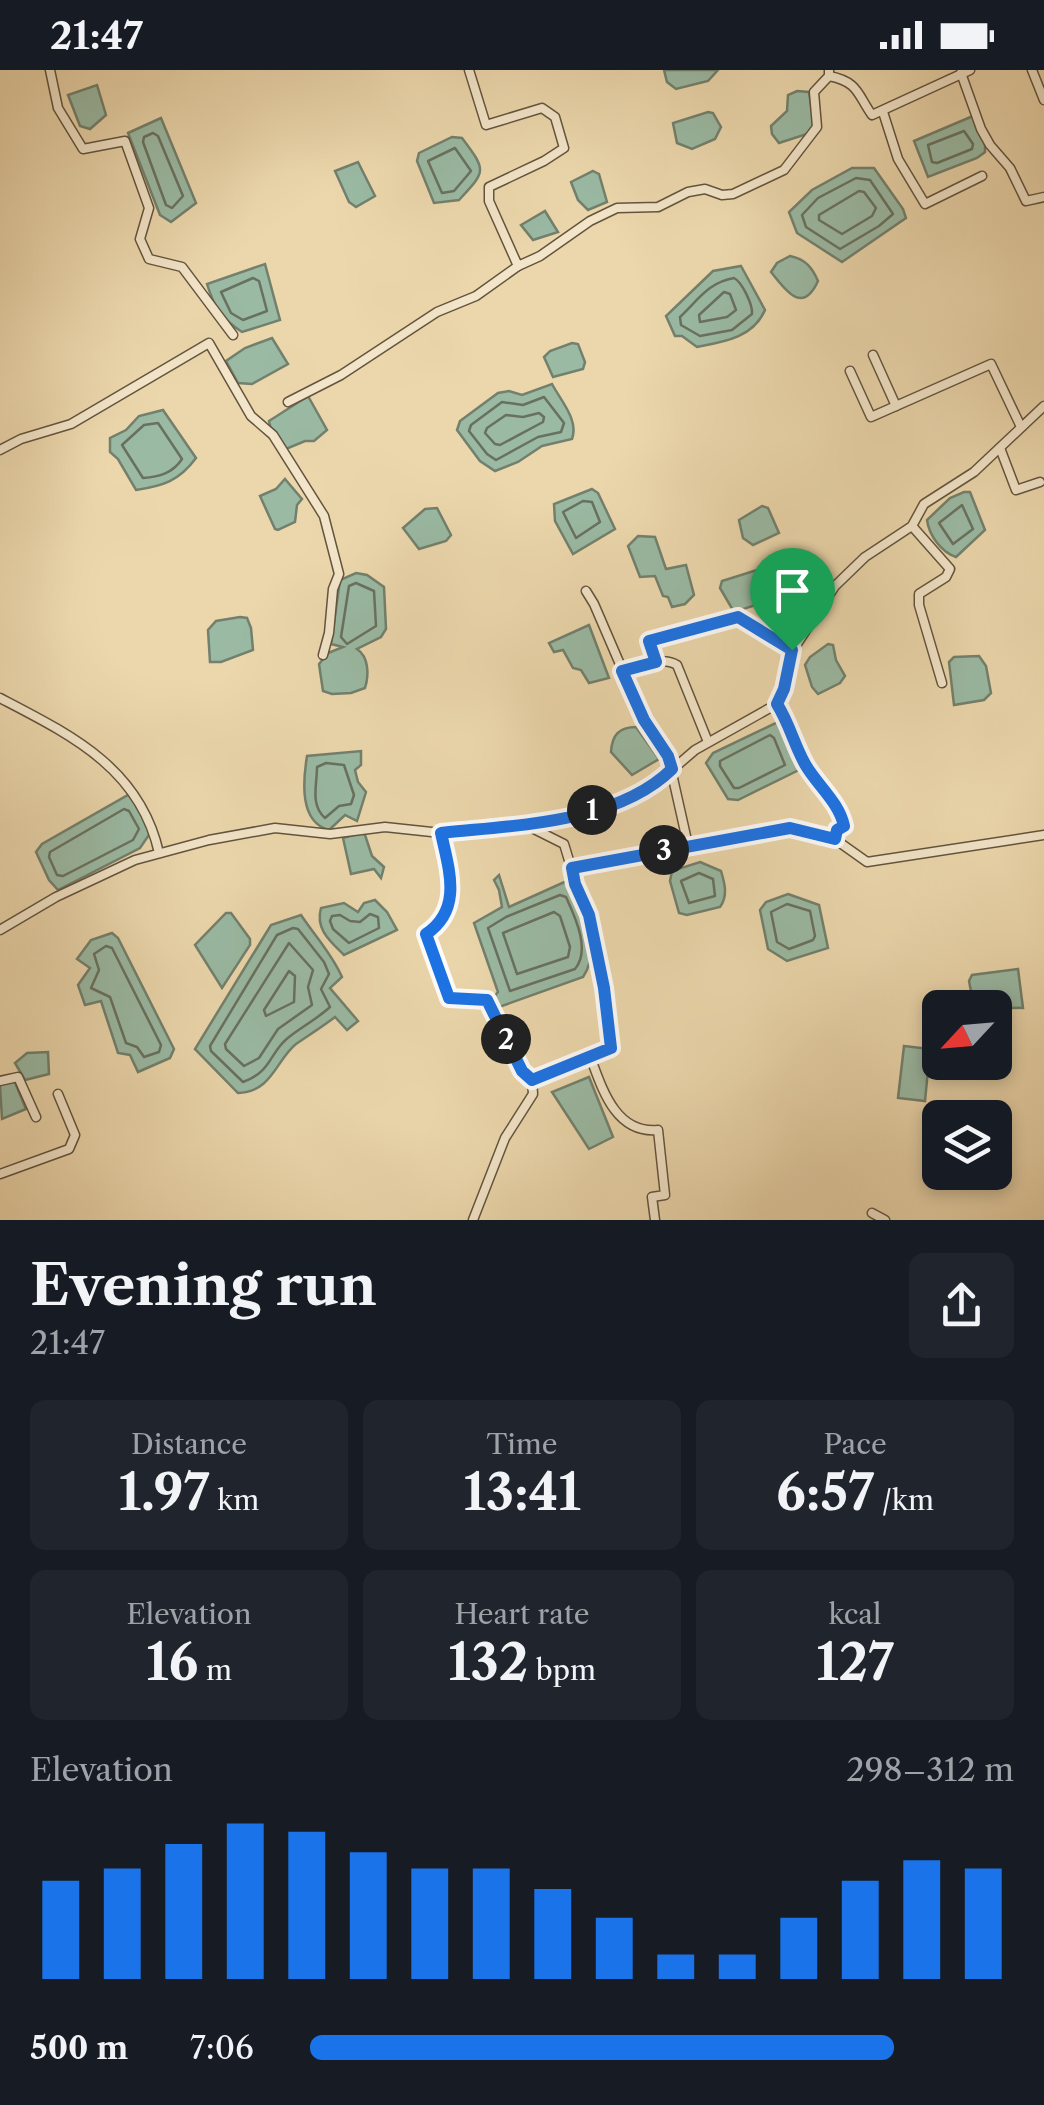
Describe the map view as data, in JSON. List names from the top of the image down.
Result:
{
  "north": "bottom left",
  "page": {
    "status": "21:47",
    "pins": ["1", "3", "2"],
    "heading": ["Evening run", "21:47"],
    "stats": [
      ["Distance", "1.97 km"],
      ["Time", "13:41"],
      ["Pace", "6:57 /km"],
      ["Elevation", "16 m"],
      ["Heart rate", "132 bpm"],
      ["kcal", "127"]
    ],
    "chart": ["Elevation", "298–312 m"],
    "list": [
      {
        "name": "500 m",
        "note": "7:06"
      }
    ]
  }
}
